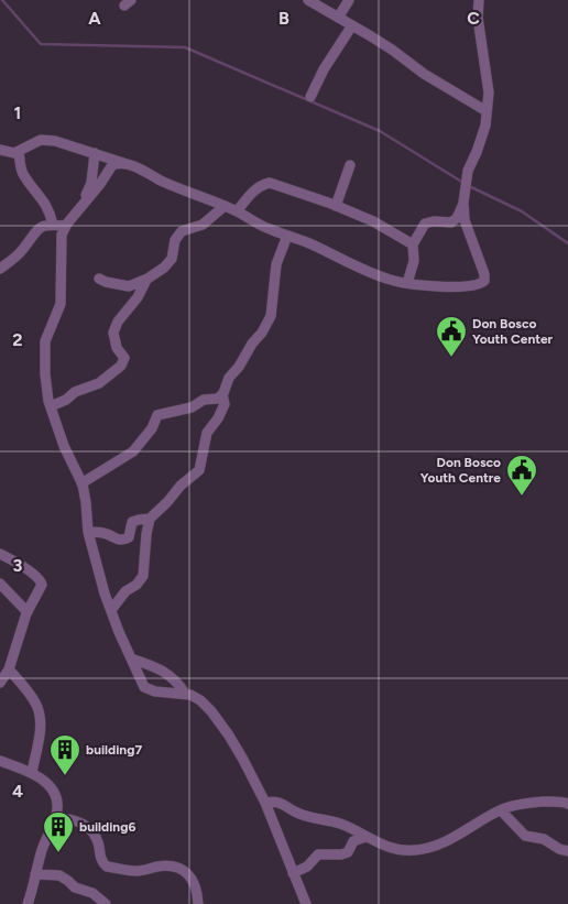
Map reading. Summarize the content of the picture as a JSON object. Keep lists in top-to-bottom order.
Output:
{
  "places": {
    "public building": ["Don Bosco Youth Center", "Don Bosco Youth Centre"],
    "building": ["building7", "building6"]
  },
  "grid": {
    "columns": ["A", "B", "C"],
    "rows": [
      "1",
      "2",
      "3",
      "4"
    ]
  }
}
